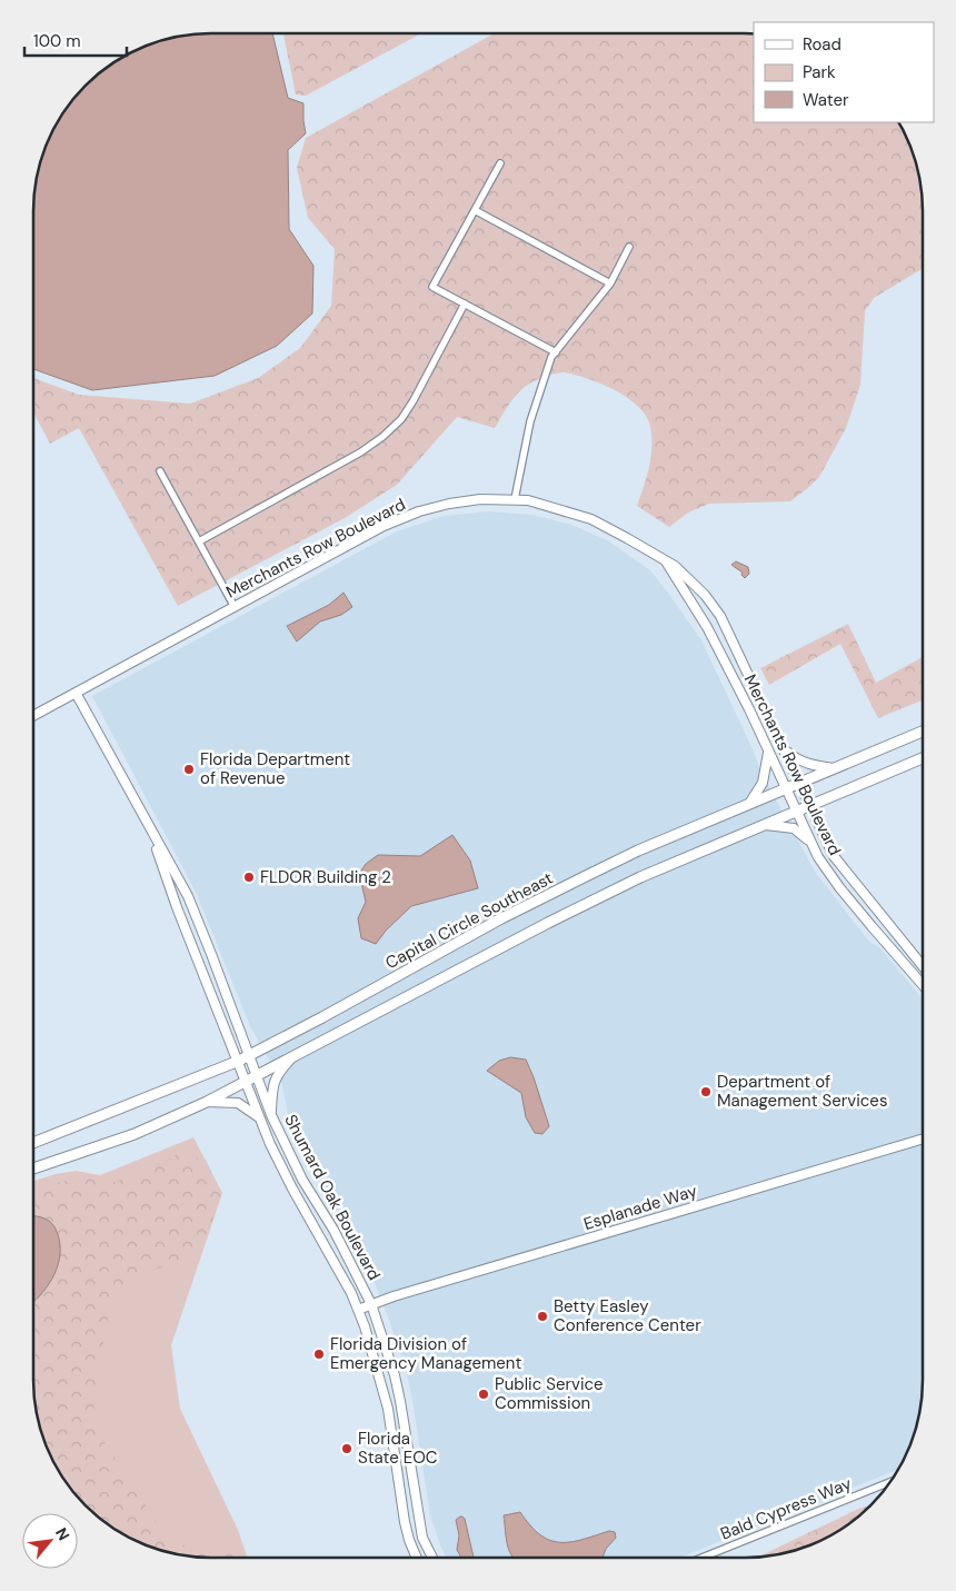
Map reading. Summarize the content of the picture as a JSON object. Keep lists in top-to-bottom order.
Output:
{
  "streets": {
    "main road": ["Capital Circle Southeast"],
    "street": [
      "Merchants Row Boulevard",
      "Shumard Oak Boulevard",
      "Esplanade Way",
      "Bald Cypress Way"
    ]
  },
  "crossings": [
    ["Merchants Row Boulevard", "Capital Circle Southeast"],
    ["Merchants Row Boulevard", "Shumard Oak Boulevard"],
    ["Capital Circle Southeast", "Shumard Oak Boulevard"],
    ["Shumard Oak Boulevard", "Esplanade Way"]
  ],
  "places": [
    "Florida Department of Revenue",
    "FLDOR Building 2",
    "Department of Management Services",
    "Betty Easley Conference Center",
    "Florida Division of Emergency Management",
    "Public Service Commission",
    "Florida State EOC"
  ],
  "legend": ["Road", "Park", "Water"],
  "scale_bar": "100 m",
  "north": "top right"
}
